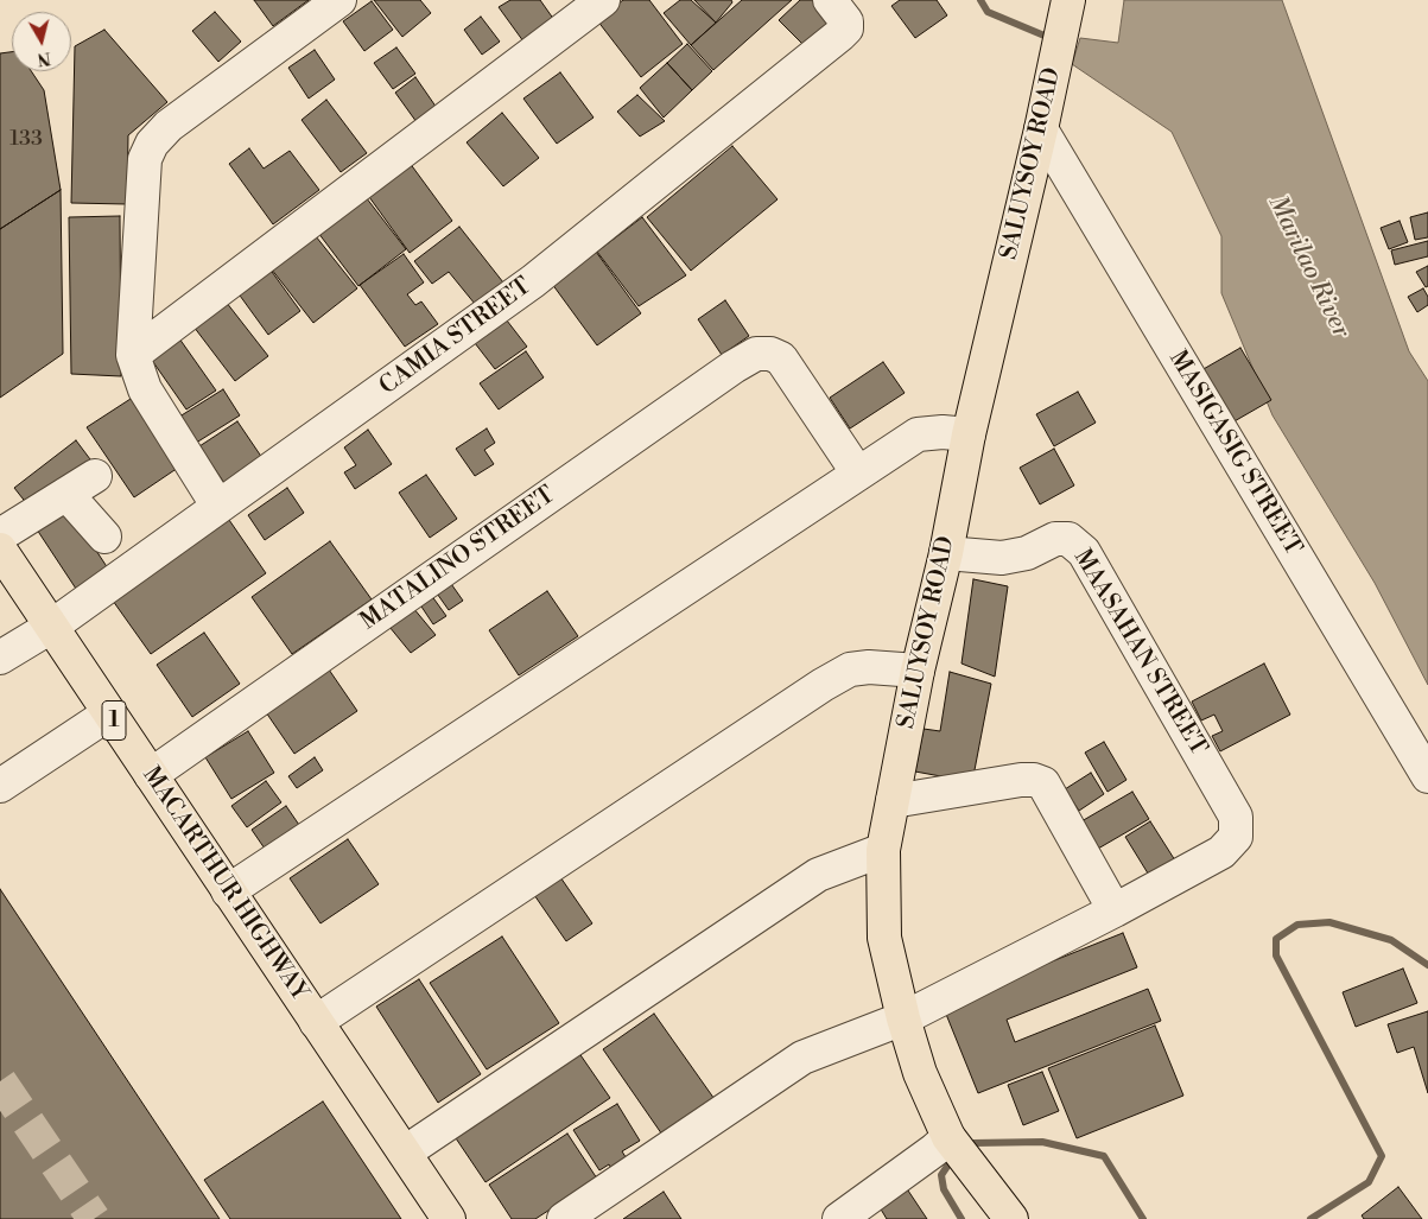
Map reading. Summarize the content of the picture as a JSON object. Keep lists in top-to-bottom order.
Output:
{
  "streets": {
    "main road": ["SALUYSOY ROAD", "1", "MACARTHUR HIGHWAY"],
    "street": [
      "CAMIA STREET",
      "MASIGASIG STREET",
      "MATALINO STREET",
      "MAASAHAN STREET"
    ]
  },
  "crossings": [
    ["SALUYSOY ROAD", "MASIGASIG STREET"],
    ["SALUYSOY ROAD", "MAASAHAN STREET"],
    ["CAMIA STREET", "MACARTHUR HIGHWAY"],
    ["MATALINO STREET", "MACARTHUR HIGHWAY"]
  ],
  "water": ["Marilao River"],
  "house_numbers": ["133"],
  "north": "bottom"
}
